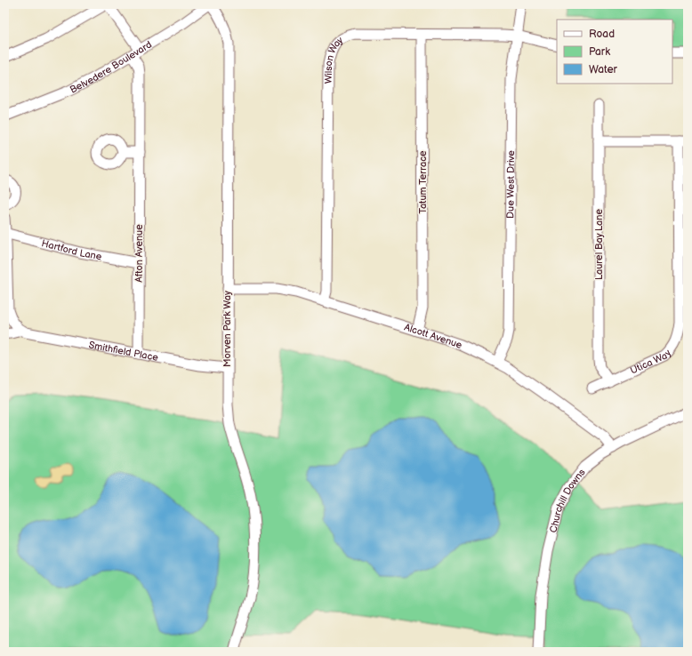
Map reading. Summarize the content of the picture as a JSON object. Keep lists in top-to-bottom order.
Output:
{
  "streets": {
    "street": [
      "Wilson Way",
      "Belvedere Boulevard",
      "Tatum Terrace",
      "Due West Drive",
      "Laurel Bay Lane",
      "Hartford Lane",
      "Afton Avenue",
      "Morven Park Way",
      "Alcott Avenue",
      "Smithfield Place",
      "Utica Way",
      "Churchill Downs"
    ]
  },
  "crossings": [
    ["Wilson Way", "Tatum Terrace"],
    ["Wilson Way", "Due West Drive"],
    ["Wilson Way", "Alcott Avenue"],
    ["Belvedere Boulevard", "Afton Avenue"],
    ["Belvedere Boulevard", "Morven Park Way"],
    ["Tatum Terrace", "Alcott Avenue"],
    ["Due West Drive", "Alcott Avenue"],
    ["Laurel Bay Lane", "Utica Way"],
    ["Hartford Lane", "Afton Avenue"],
    ["Afton Avenue", "Smithfield Place"],
    ["Morven Park Way", "Alcott Avenue"],
    ["Morven Park Way", "Smithfield Place"],
    ["Alcott Avenue", "Churchill Downs"]
  ],
  "legend": ["Road", "Park", "Water"]
}
